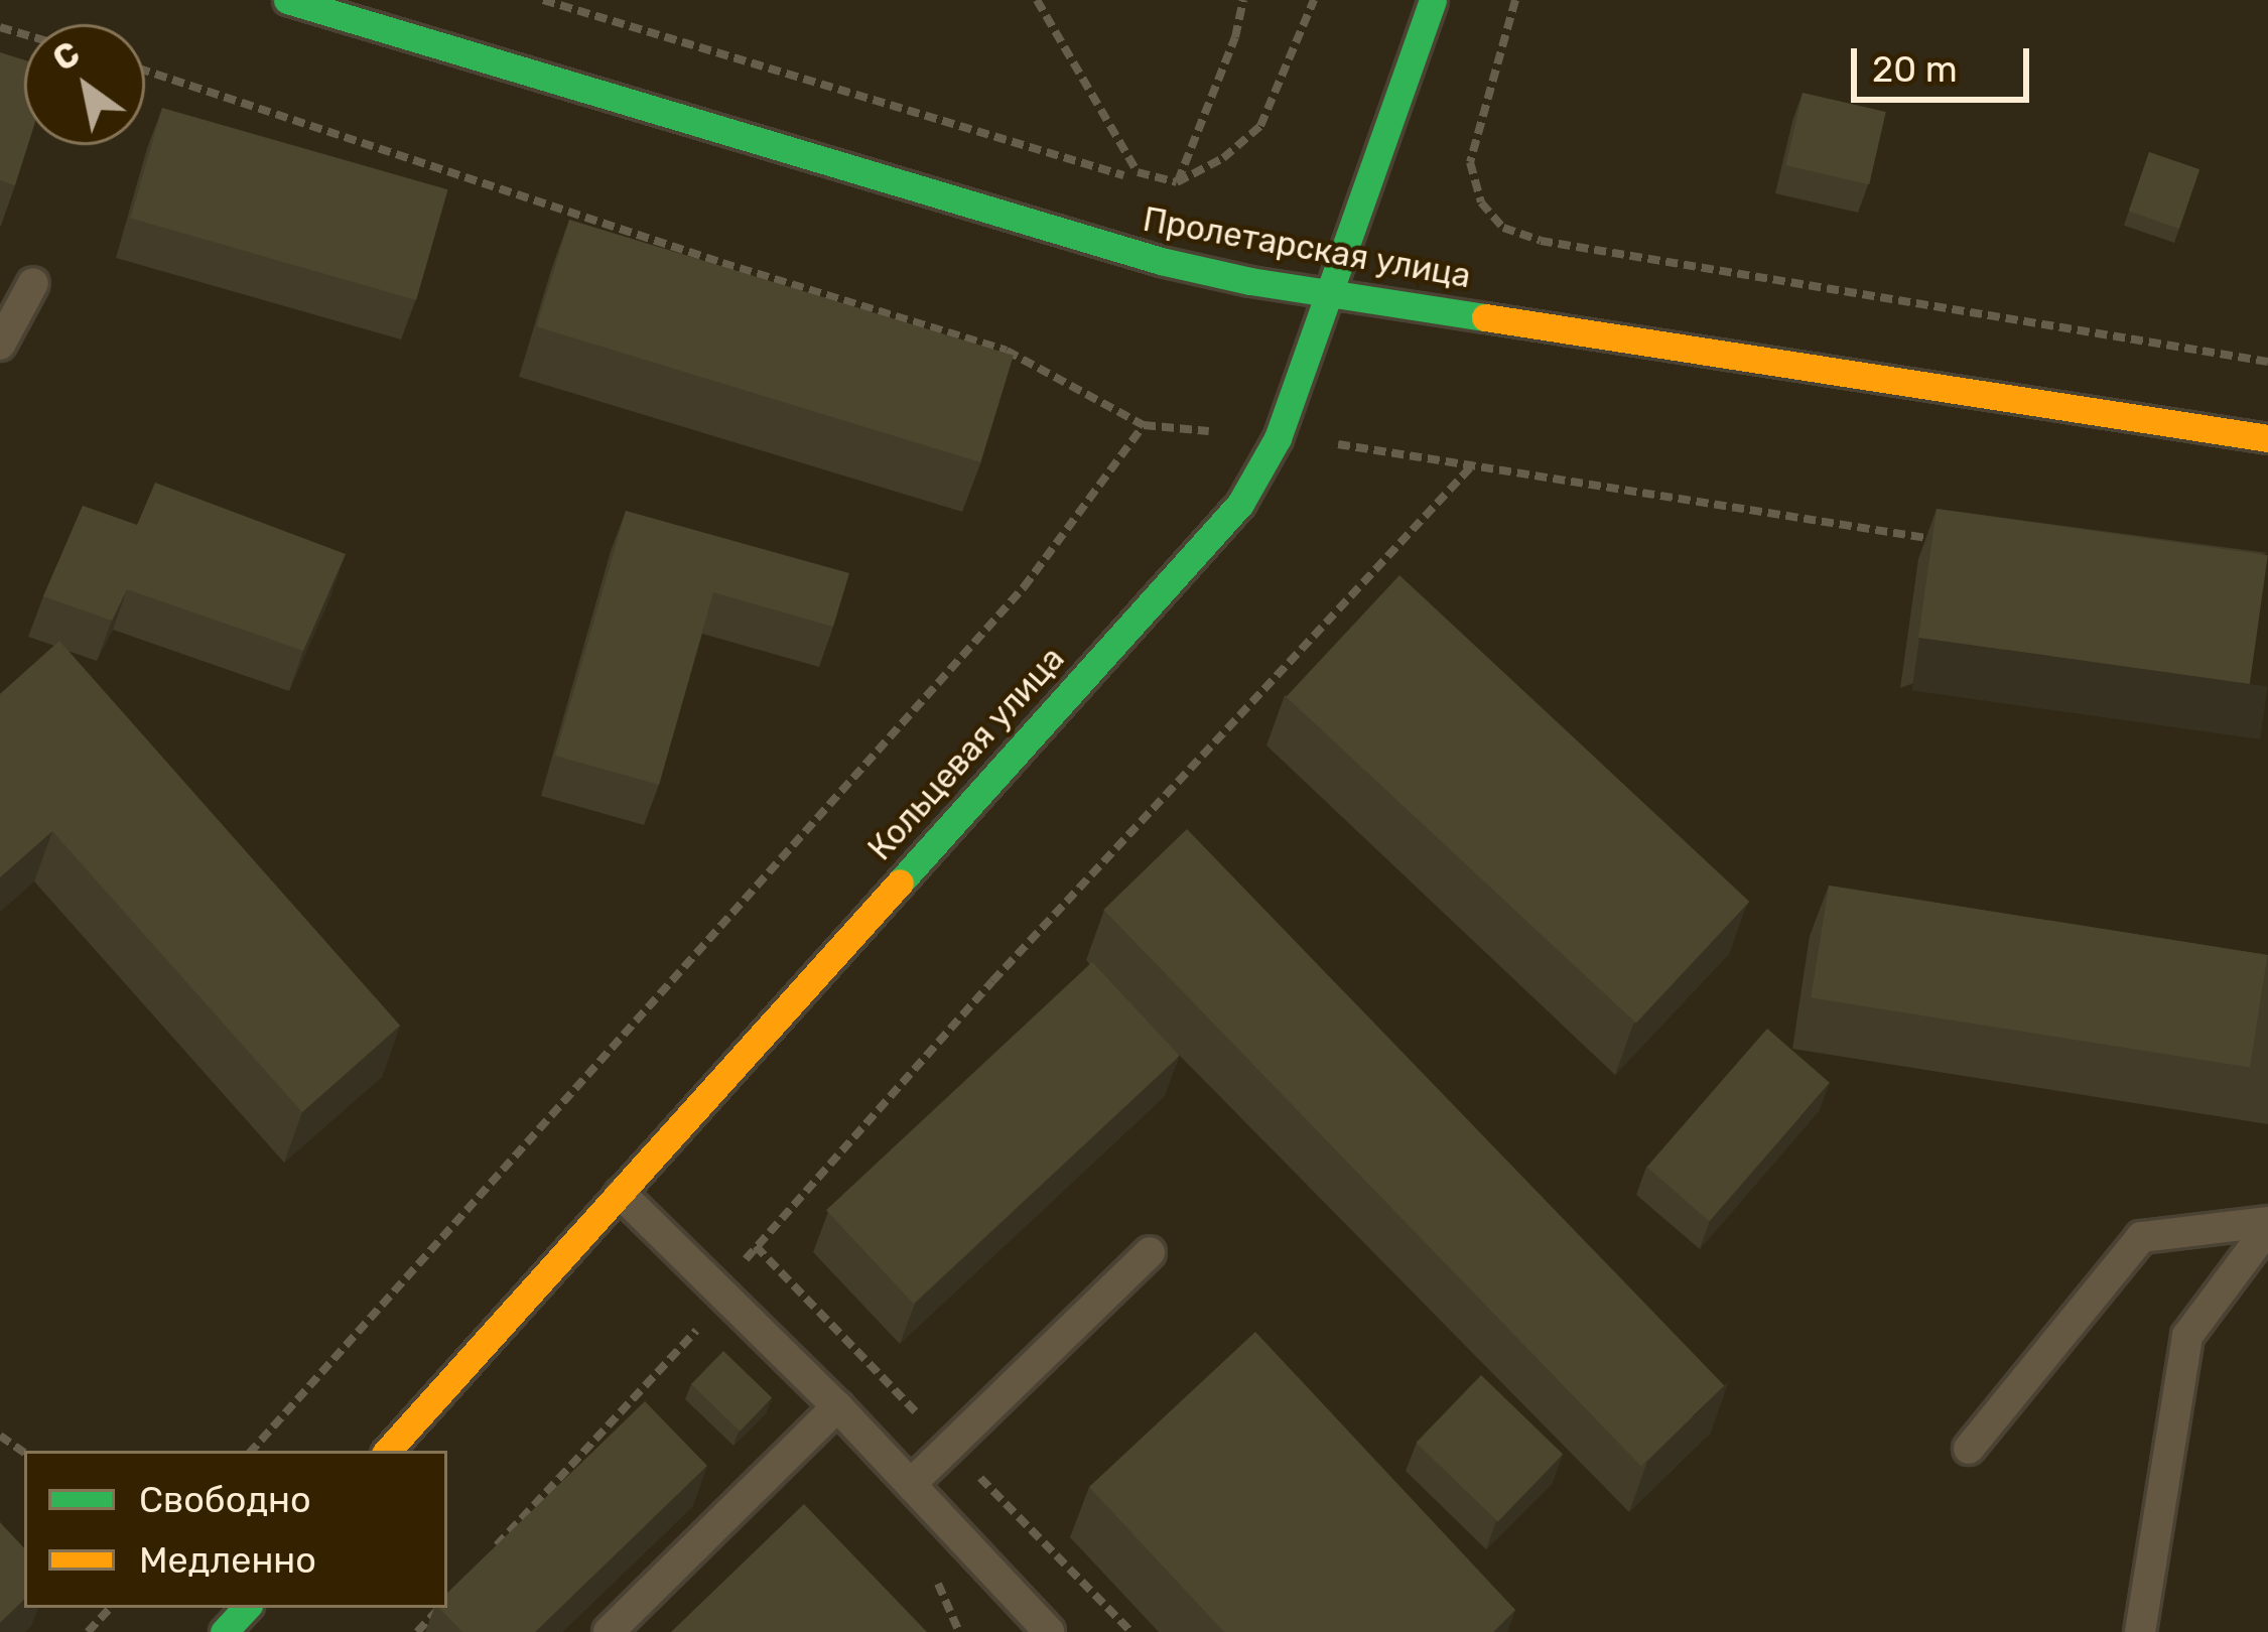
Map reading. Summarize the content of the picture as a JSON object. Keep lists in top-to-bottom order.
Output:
{
  "streets": {
    "main road": ["Пролетарская улица", "Кольцевая улица"]
  },
  "crossings": [
    ["Пролетарская улица", "Кольцевая улица"]
  ],
  "legend": ["Свободно", "Медленно"],
  "scale_bar": "20 m",
  "north": "top left"
}
